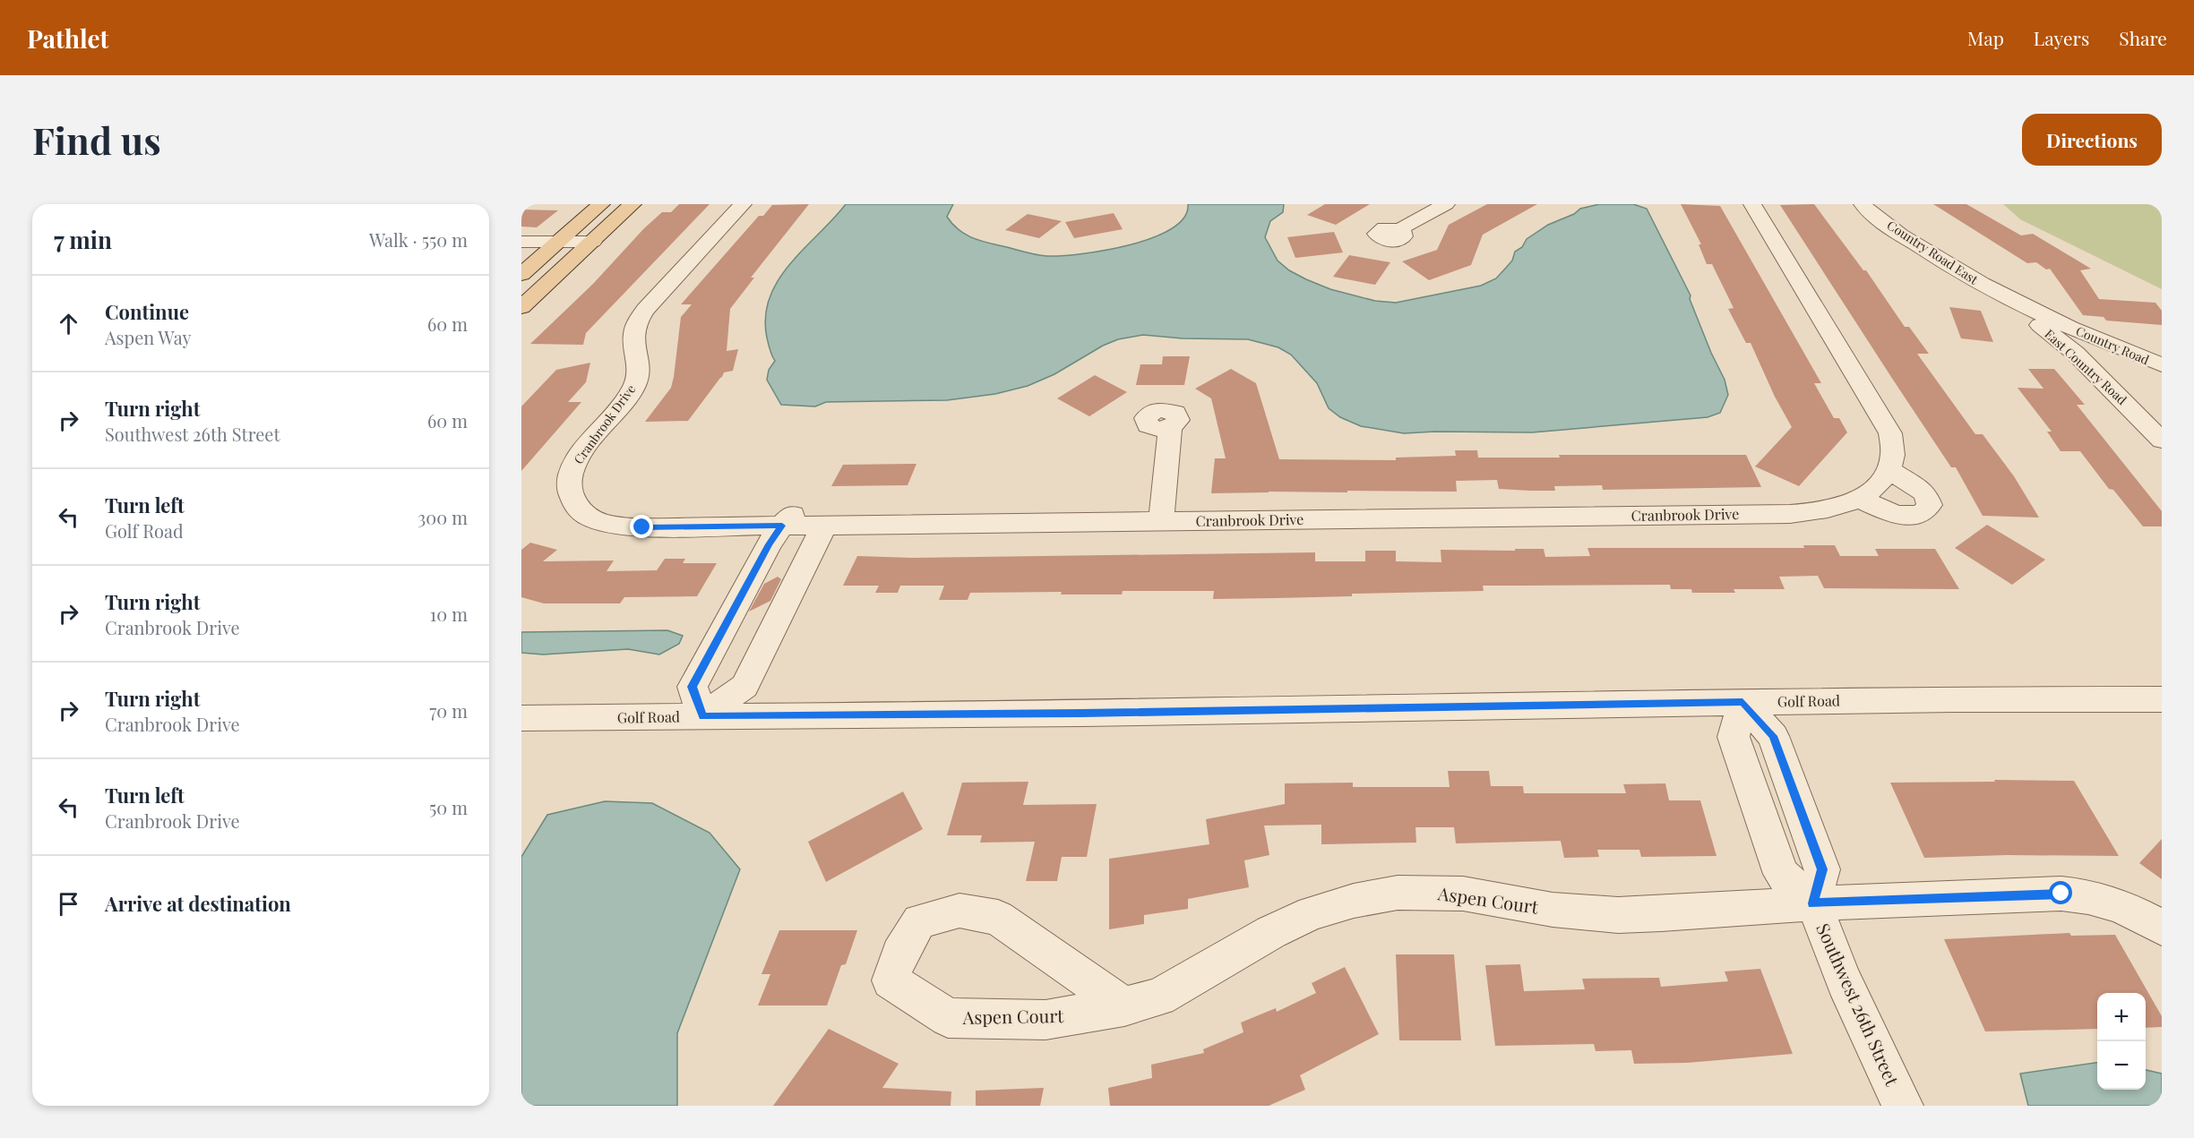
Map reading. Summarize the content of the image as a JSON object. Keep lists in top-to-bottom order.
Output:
{
  "streets": {
    "street": [
      "Country Road East",
      "Country Road",
      "East Country Road",
      "Cranbrook Drive",
      "Golf Road",
      "Aspen Court",
      "Southwest 26th Street"
    ]
  },
  "crossings": [
    ["Country Road East", "Country Road"],
    ["Country Road East", "East Country Road"],
    ["Country Road", "East Country Road"],
    ["Golf Road", "Southwest 26th Street"],
    ["Aspen Court", "Southwest 26th Street"]
  ],
  "page": {
    "header": "Pathlet",
    "nav": ["Map", "Layers", "Share"],
    "buttons": "Directions",
    "title": "Find us",
    "heading": ["7 min", "Walk · 550 m"],
    "list": [
      ["Continue", "Aspen Way", "60 m"],
      ["Turn right", "Southwest 26th Street", "60 m"],
      ["Turn left", "Golf Road", "300 m"],
      ["Turn right", "Cranbrook Drive", "10 m"],
      ["Turn right", "Cranbrook Drive", "70 m"],
      ["Turn left", "Cranbrook Drive", "50 m"],
      "Arrive at destination"
    ],
    "map_buttons": ["+", "−"]
  }
}
